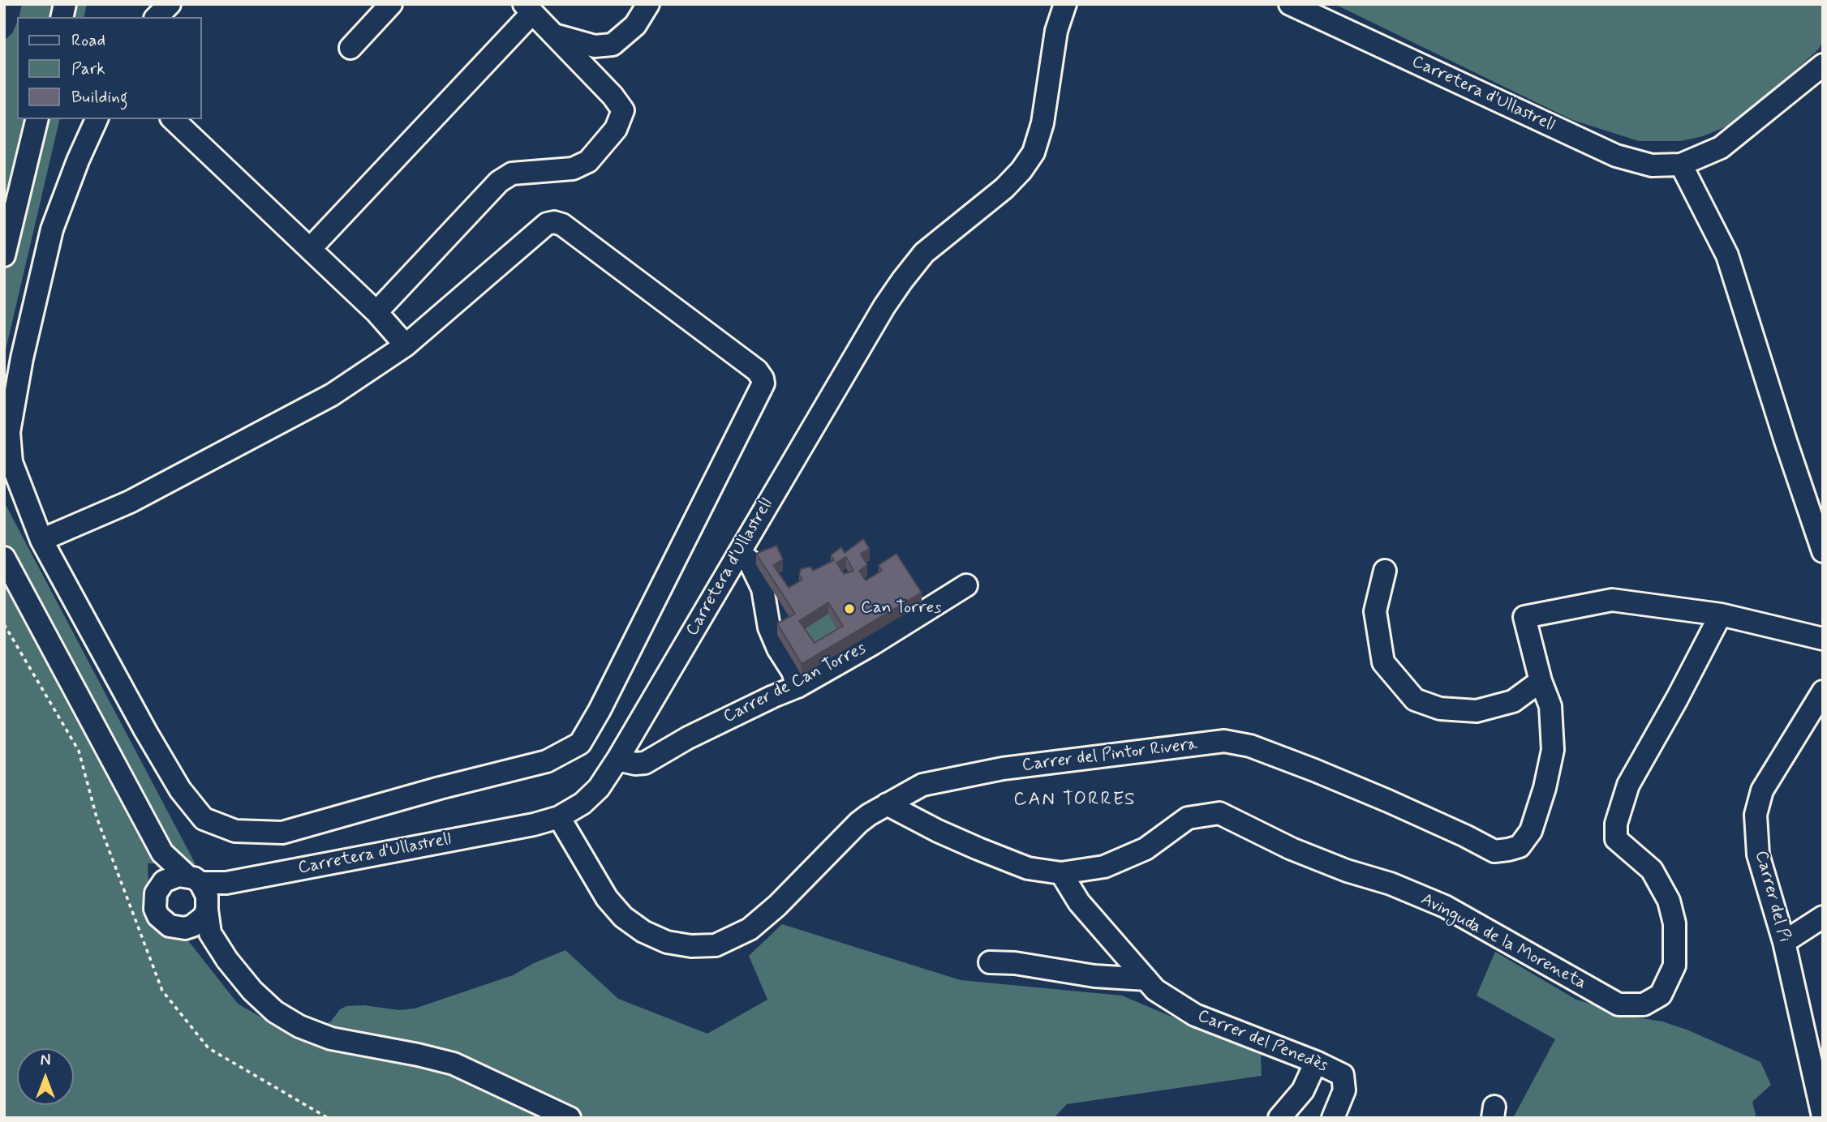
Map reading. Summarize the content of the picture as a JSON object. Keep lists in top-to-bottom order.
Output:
{
  "streets": {
    "street": [
      "Carretera d'Ullastrell",
      "Carrer de Can Torres",
      "Carrer del Pintor Rivera",
      "Carrer del Pi",
      "Avinguda de la Moreneta",
      "Carrer del Penedès"
    ]
  },
  "crossings": [
    ["Carretera d'Ullastrell", "Carrer de Can Torres"],
    ["Carretera d'Ullastrell", "Carrer del Pintor Rivera"],
    ["Carrer del Pintor Rivera", "Avinguda de la Moreneta"],
    ["Avinguda de la Moreneta", "Carrer del Penedès"]
  ],
  "districts": ["CAN TORRES"],
  "places": ["Can Torres"],
  "legend": ["Road", "Park", "Building"],
  "north": "top"
}
